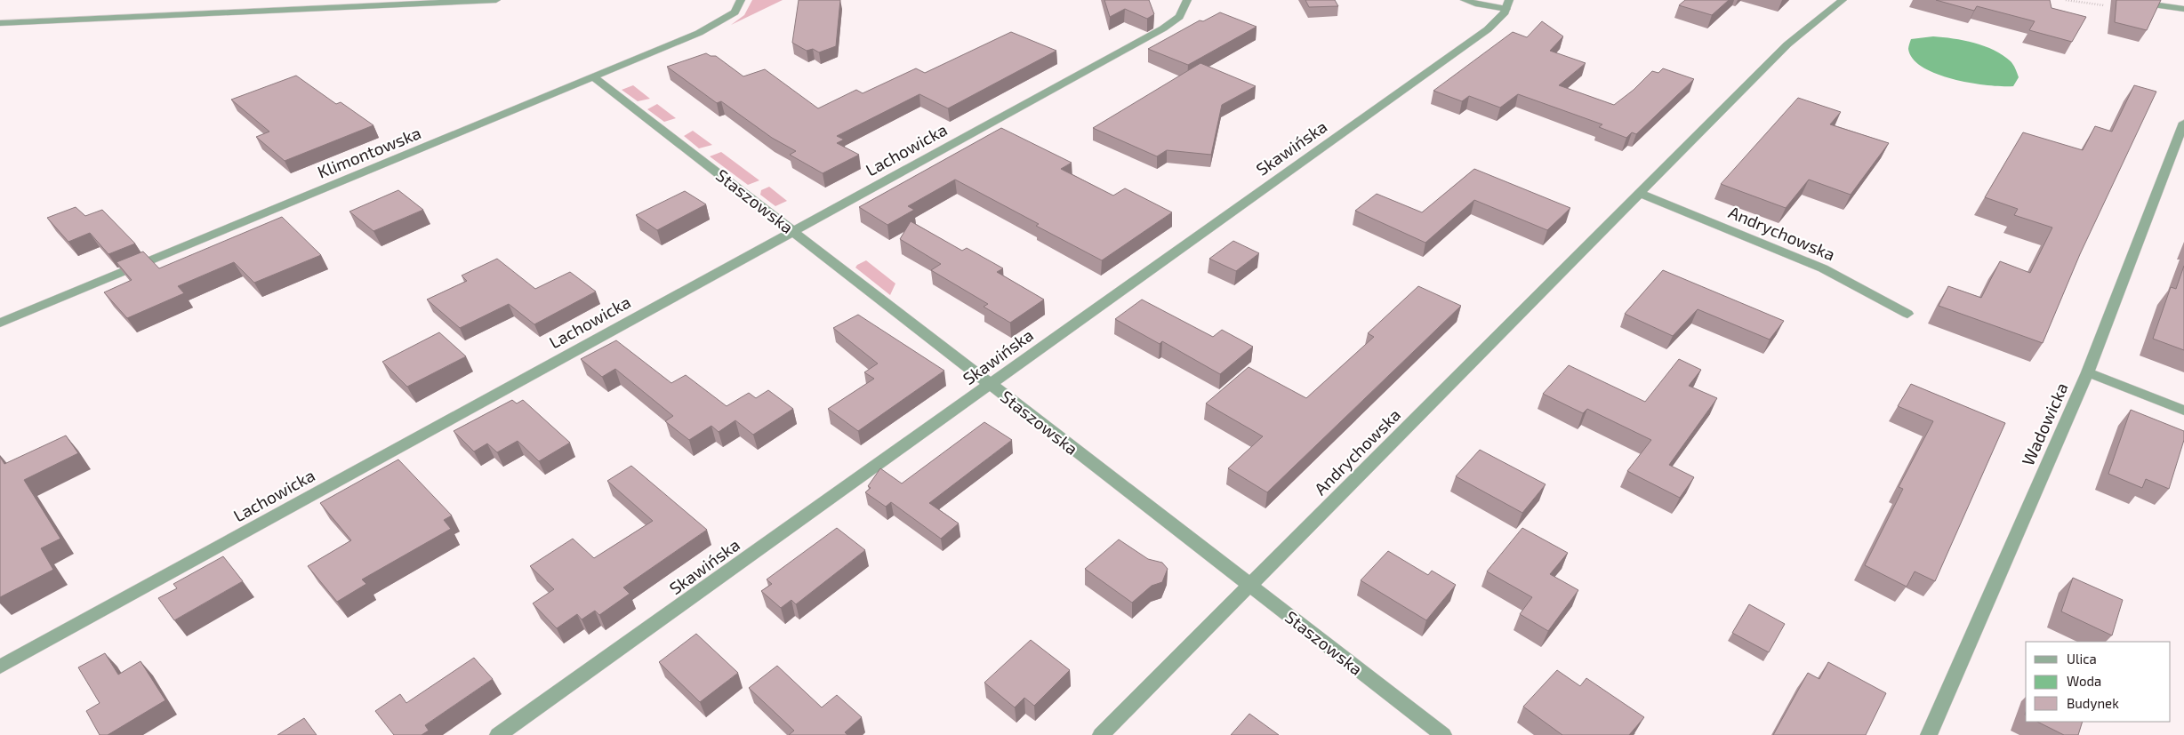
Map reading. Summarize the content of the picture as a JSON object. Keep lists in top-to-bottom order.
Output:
{
  "streets": {
    "street": [
      "Skawińska",
      "Lachowicka",
      "Klimontowska",
      "Staszowska",
      "Andrychowska",
      "Wadowicka"
    ]
  },
  "crossings": [
    ["Skawińska", "Staszowska"],
    ["Lachowicka", "Staszowska"],
    ["Klimontowska", "Staszowska"],
    ["Staszowska", "Andrychowska"]
  ],
  "legend": ["Ulica", "Woda", "Budynek"]
}
